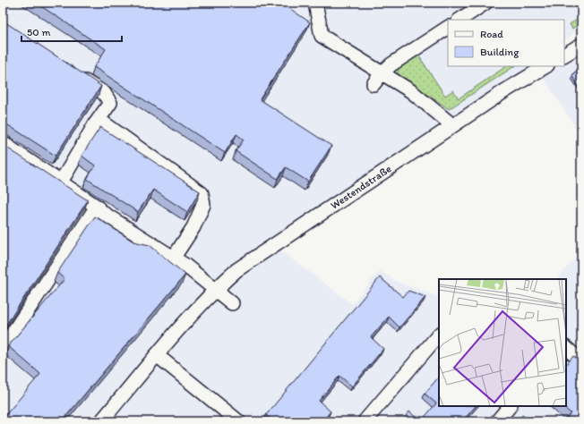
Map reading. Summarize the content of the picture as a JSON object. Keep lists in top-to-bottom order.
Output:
{
  "streets": {
    "street": ["Westendstraße"]
  },
  "legend": ["Road", "Building"],
  "scale_bar": "50 m"
}
